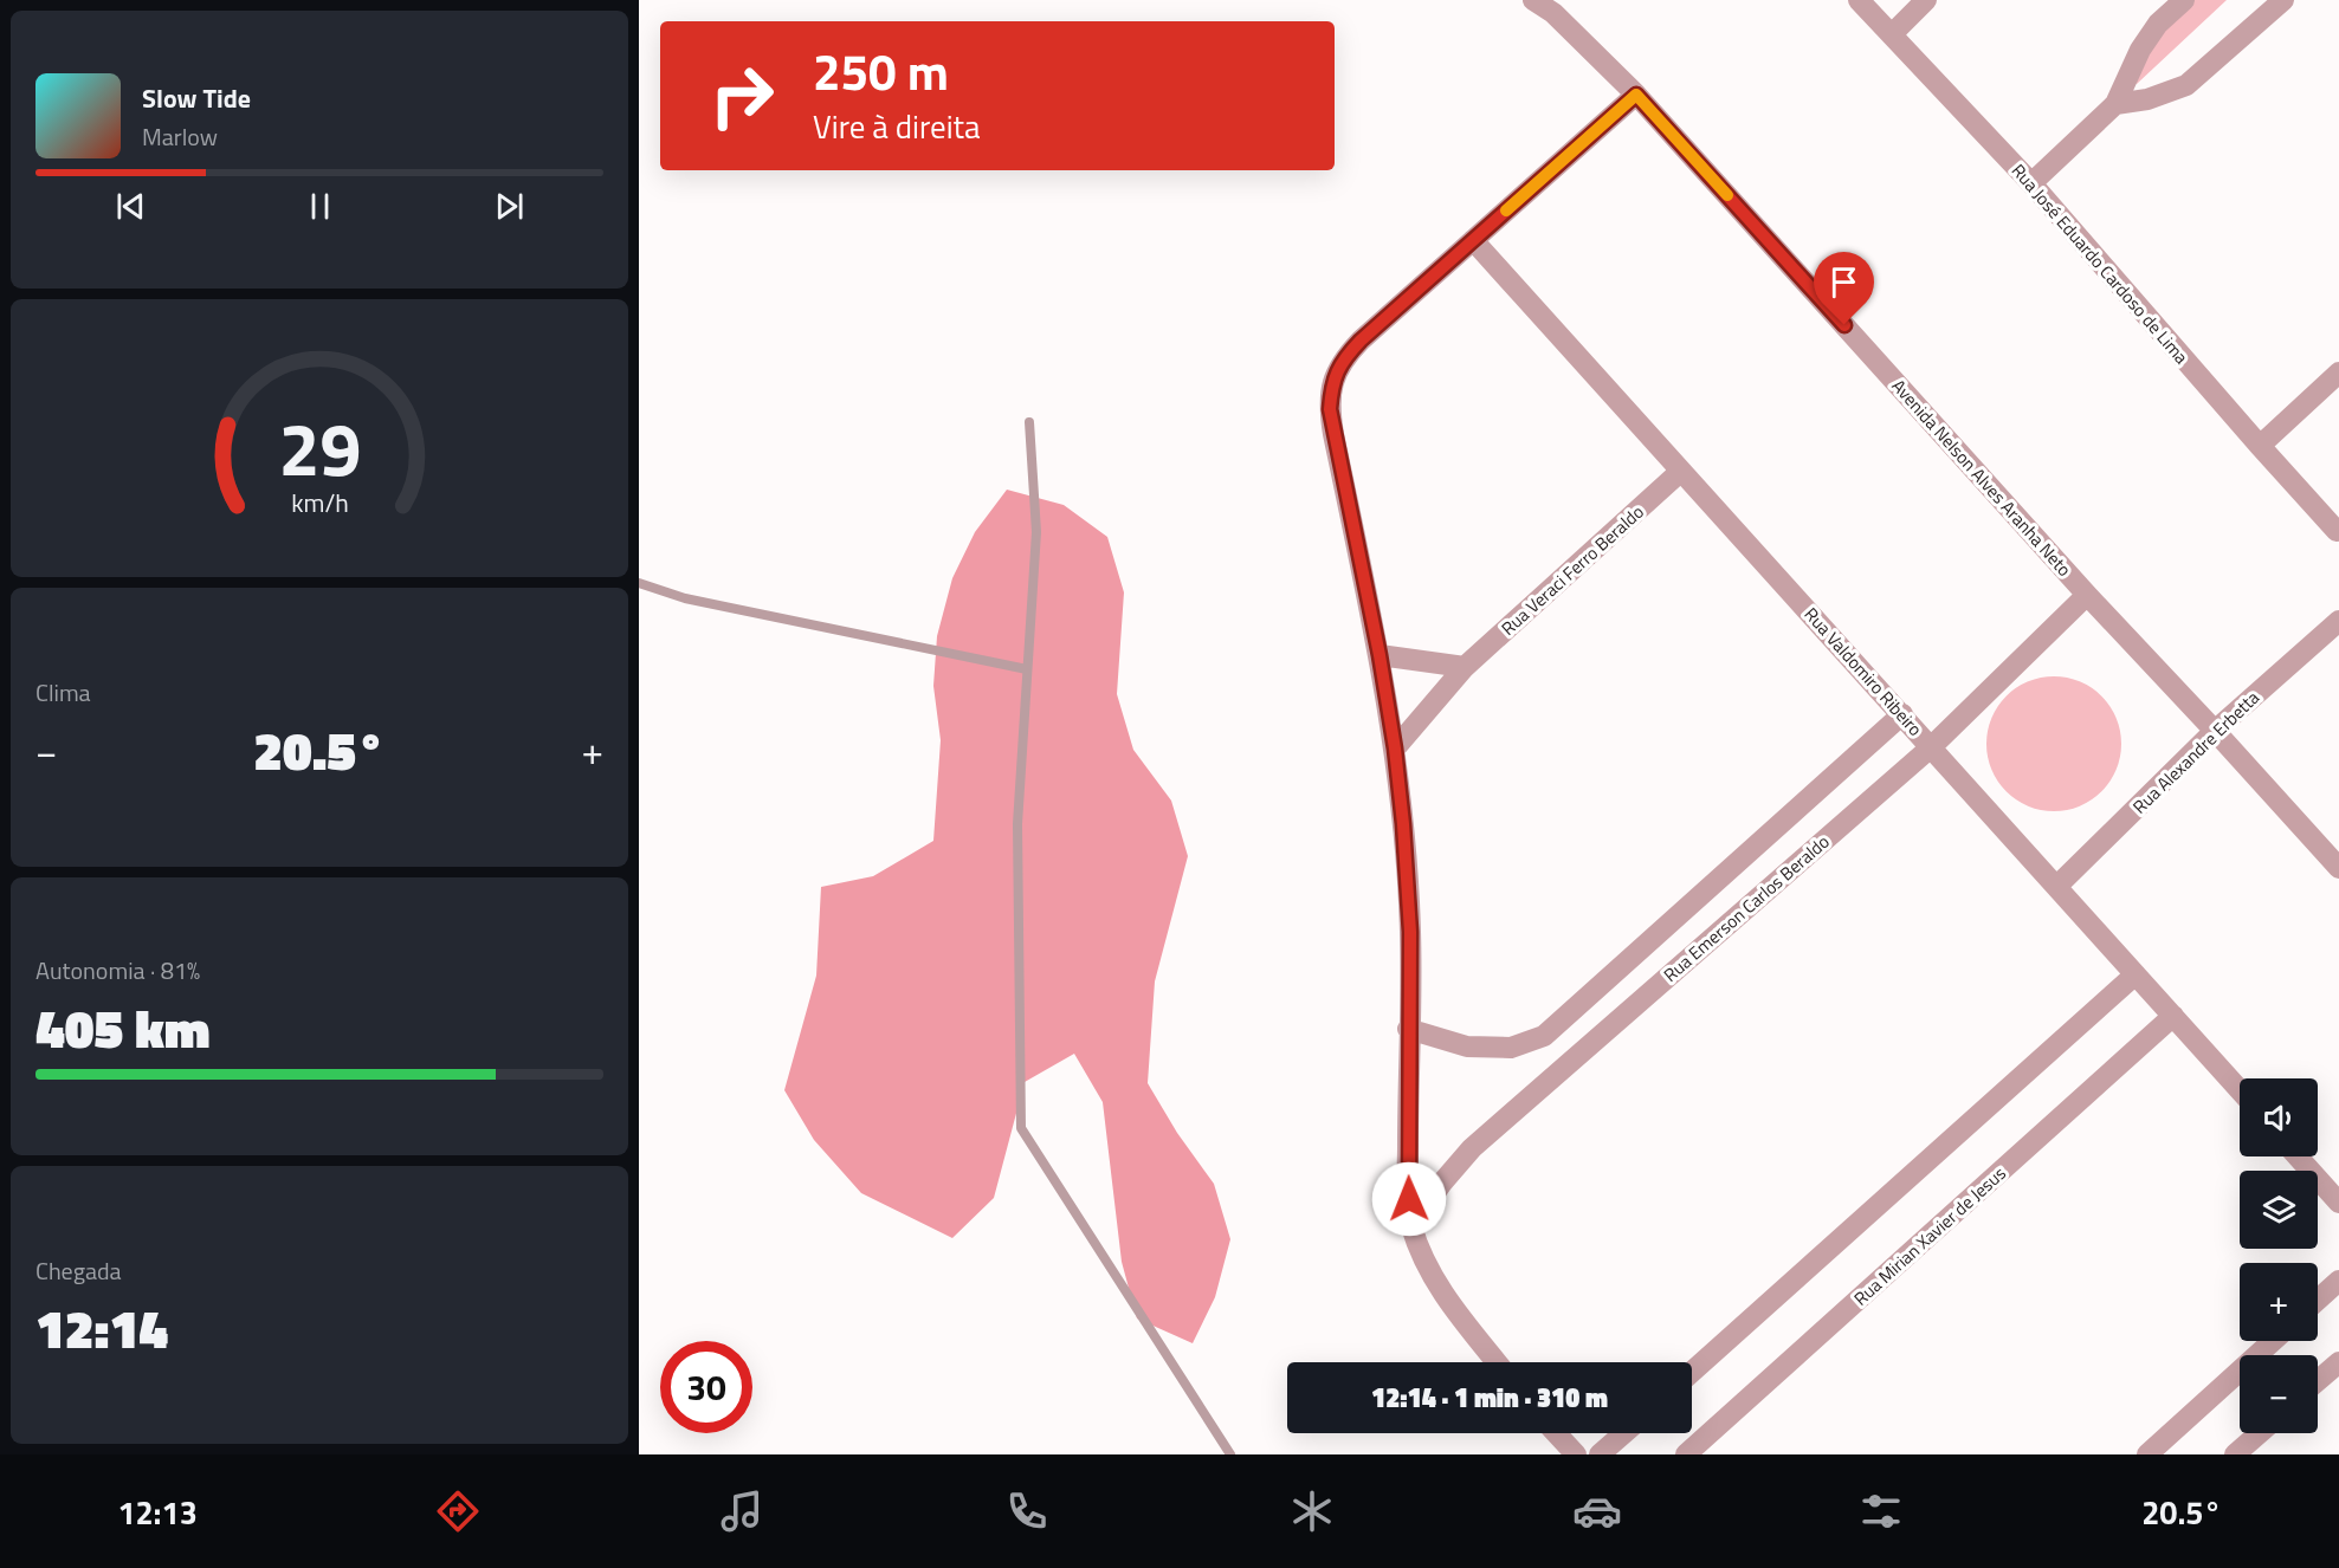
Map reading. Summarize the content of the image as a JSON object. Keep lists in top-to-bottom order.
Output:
{
  "streets": {
    "street": [
      "Rua José Eduardo Cardoso de Lima",
      "Avenida Nelson Alves Aranha Neto",
      "Rua Veraci Ferro Beraldo",
      "Rua Valdomiro Ribeiro",
      "Rua Alexandre Erbetta",
      "Rua Emerson Carlos Beraldo",
      "Rua Mirian Xavier de Jesus"
    ]
  },
  "crossings": [
    ["Avenida Nelson Alves Aranha Neto", "Rua Alexandre Erbetta"],
    ["Avenida Nelson Alves Aranha Neto", "Rua Emerson Carlos Beraldo"],
    ["Rua Veraci Ferro Beraldo", "Rua Valdomiro Ribeiro"],
    ["Rua Valdomiro Ribeiro", "Rua Alexandre Erbetta"],
    ["Rua Valdomiro Ribeiro", "Rua Emerson Carlos Beraldo"],
    ["Rua Valdomiro Ribeiro", "Rua Mirian Xavier de Jesus"]
  ],
  "page": {
    "turn": ["250 m", "Vire à direita"],
    "song": ["Slow Tide", "Marlow"],
    "tile": [
      "Clima",
      ["Autonomia · 81%", "405 km"],
      ["Chegada", "12:14"]
    ],
    "heat": ["−", "20.5°", "+"],
    "map_buttons": ["+", "−"],
    "limit": "30",
    "trip": "12:14 · 1 min · 310 m",
    "tabs": ["12:13", "20.5°"],
    "gauge": ["29", "km/h"]
  }
}
